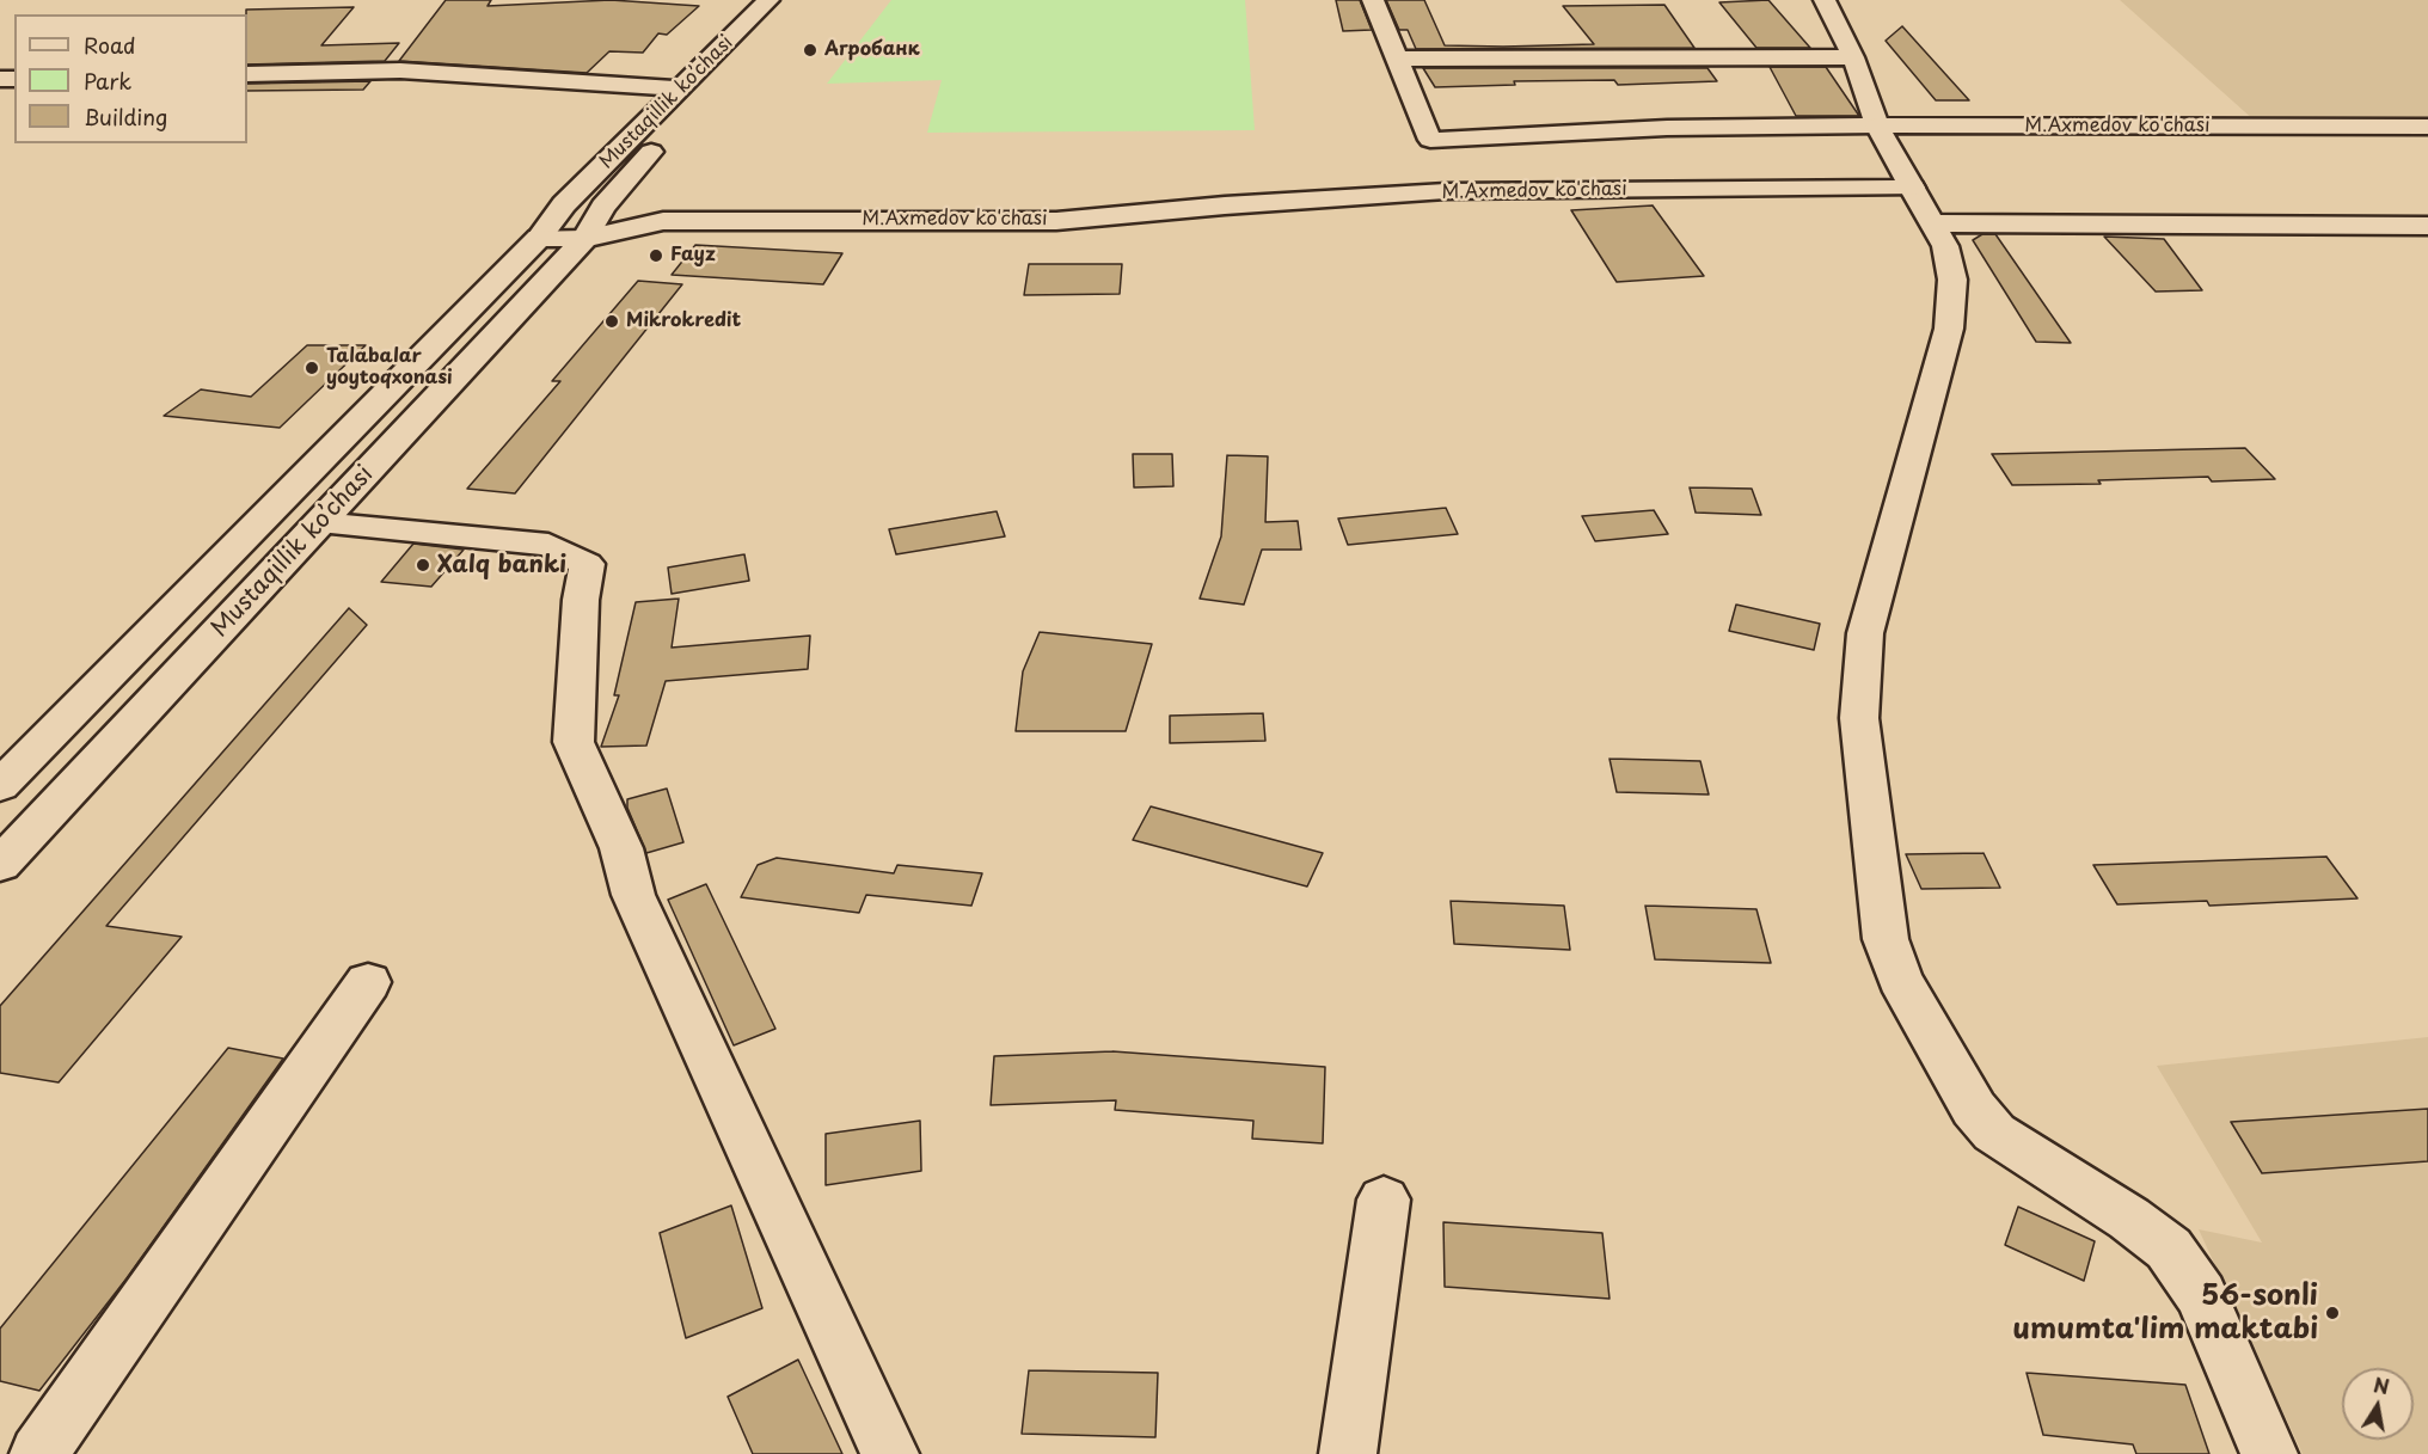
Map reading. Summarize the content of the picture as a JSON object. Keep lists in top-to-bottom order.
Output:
{
  "streets": {
    "street": ["Mustaqillik ko’chasi", "M.Axmedov ko'chasi"]
  },
  "crossings": [
    ["Mustaqillik ko’chasi", "M.Axmedov ko'chasi"]
  ],
  "places": [
    "Агробанк",
    "Fayz",
    "Mikrokredit",
    "Talabalar yoytoqxonasi",
    "Xalq banki",
    "56-sonli umumta'lim maktabi"
  ],
  "legend": ["Road", "Park", "Building"],
  "north": "top"
}
